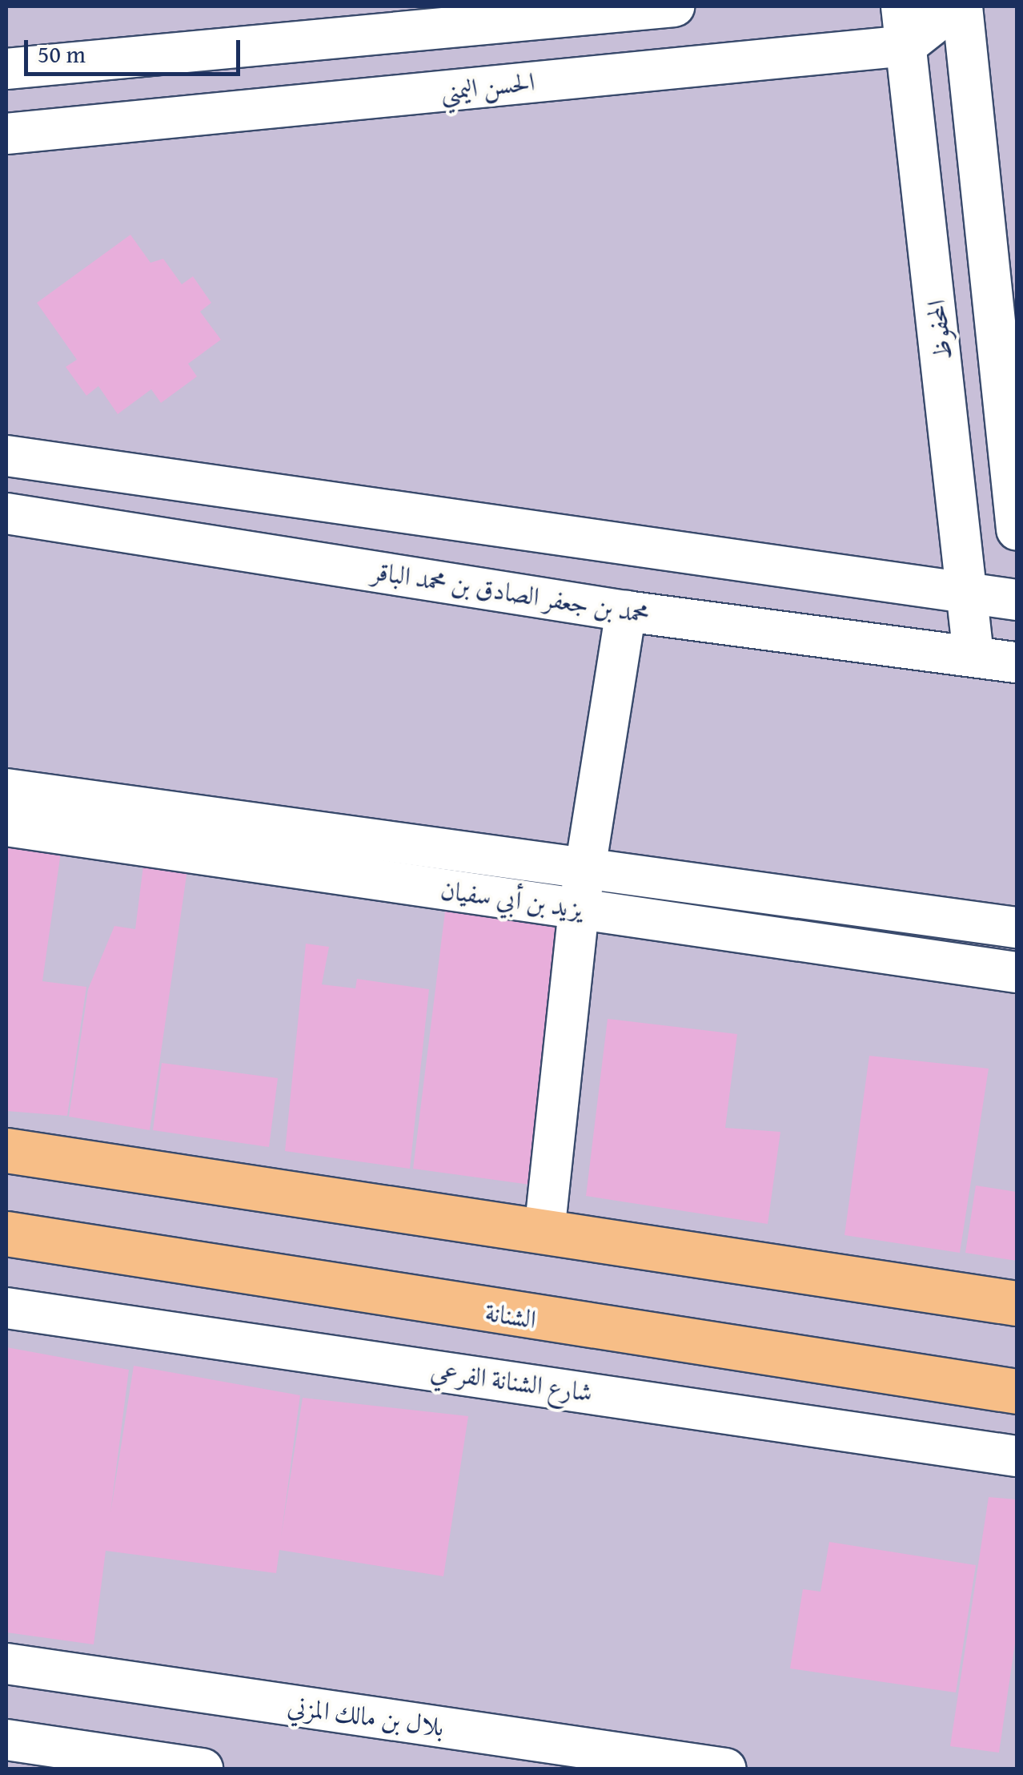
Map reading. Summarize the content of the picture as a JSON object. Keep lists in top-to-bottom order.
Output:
{
  "streets": {
    "main road": ["الشنانة"],
    "street": [
      "الحسن اليمني",
      "المحفوظ",
      "محمد بن جعفر الصادق بن محمد الباقر",
      "يزيد بن أبي سفيان",
      "شارع الشنانة الفرعي",
      "بلال بن مالك المزني"
    ]
  },
  "crossings": [
    ["الحسن اليمني", "المحفوظ"],
    ["المحفوظ", "محمد بن جعفر الصادق بن محمد الباقر"]
  ],
  "scale_bar": "50 m"
}
